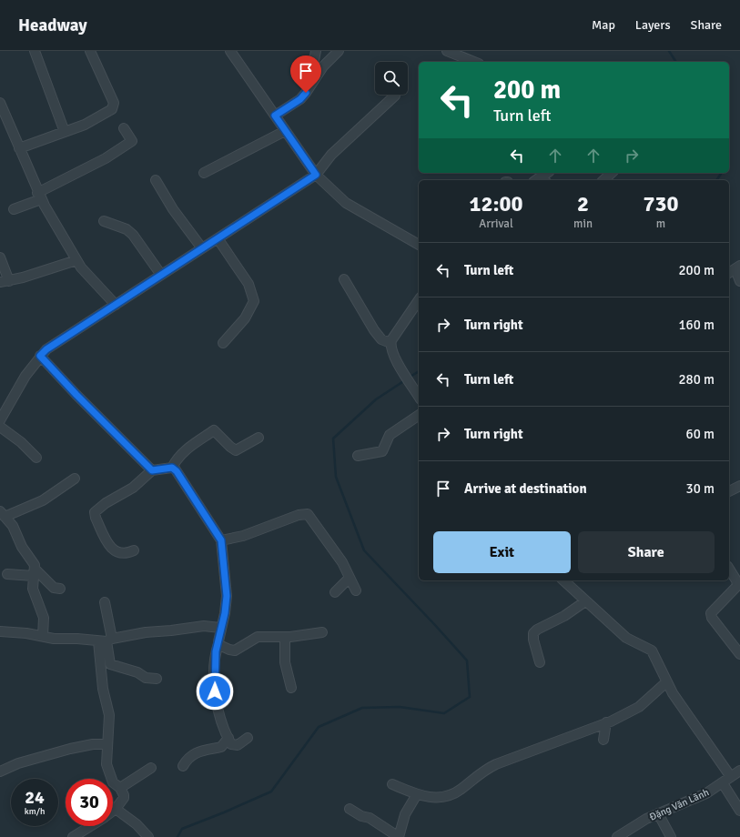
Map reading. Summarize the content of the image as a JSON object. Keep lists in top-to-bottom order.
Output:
{
  "streets": {
    "street": ["Đặng Văn Lãnh"]
  },
  "page": {
    "header": "Headway",
    "nav": ["Map", "Layers", "Share"],
    "turn": ["200 m", "Turn left"],
    "eta": [
      "12:00",
      "Arrival",
      "2",
      "min",
      "730",
      "m"
    ],
    "list": [
      {
        "name": "Turn left",
        "value": "200 m"
      },
      {
        "name": "Turn right",
        "value": "160 m"
      },
      {
        "name": "Turn left",
        "value": "280 m"
      },
      {
        "name": "Turn right",
        "value": "60 m"
      },
      {
        "name": "Arrive at destination",
        "value": "30 m"
      }
    ],
    "buttons": ["Exit", "Share"],
    "speed": "24 km/h",
    "limit": "30"
  }
}
